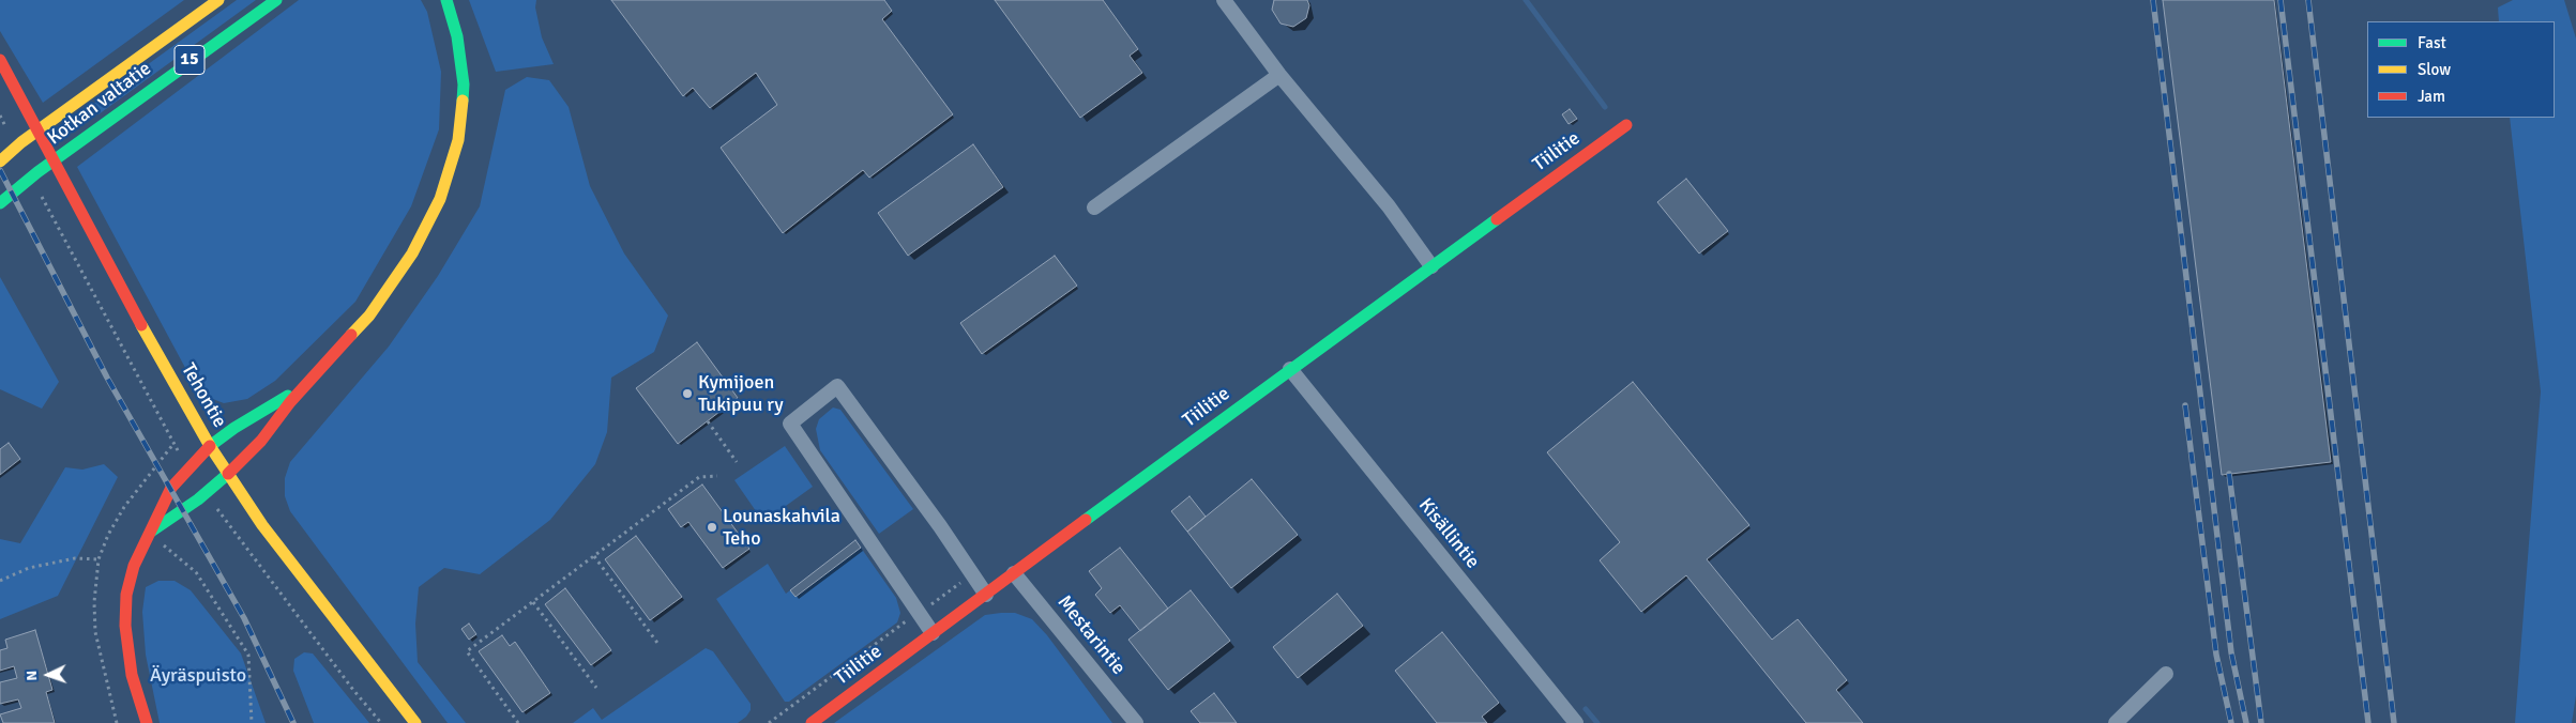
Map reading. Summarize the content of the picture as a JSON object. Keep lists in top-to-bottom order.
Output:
{
  "streets": {
    "main road": [
      "15",
      "Kotkan valtatie",
      "Tiilitie",
      "Tehontie"
    ],
    "street": ["Kisällintie", "Mestarintie"]
  },
  "crossings": [
    ["Tiilitie", "Kisällintie"],
    ["Tiilitie", "Mestarintie"]
  ],
  "parks": ["Äyräspuisto"],
  "places": ["Kymijoen Tukipuu ry", "Lounaskahvila Teho"],
  "legend": ["Fast", "Slow", "Jam"],
  "north": "left"
}
